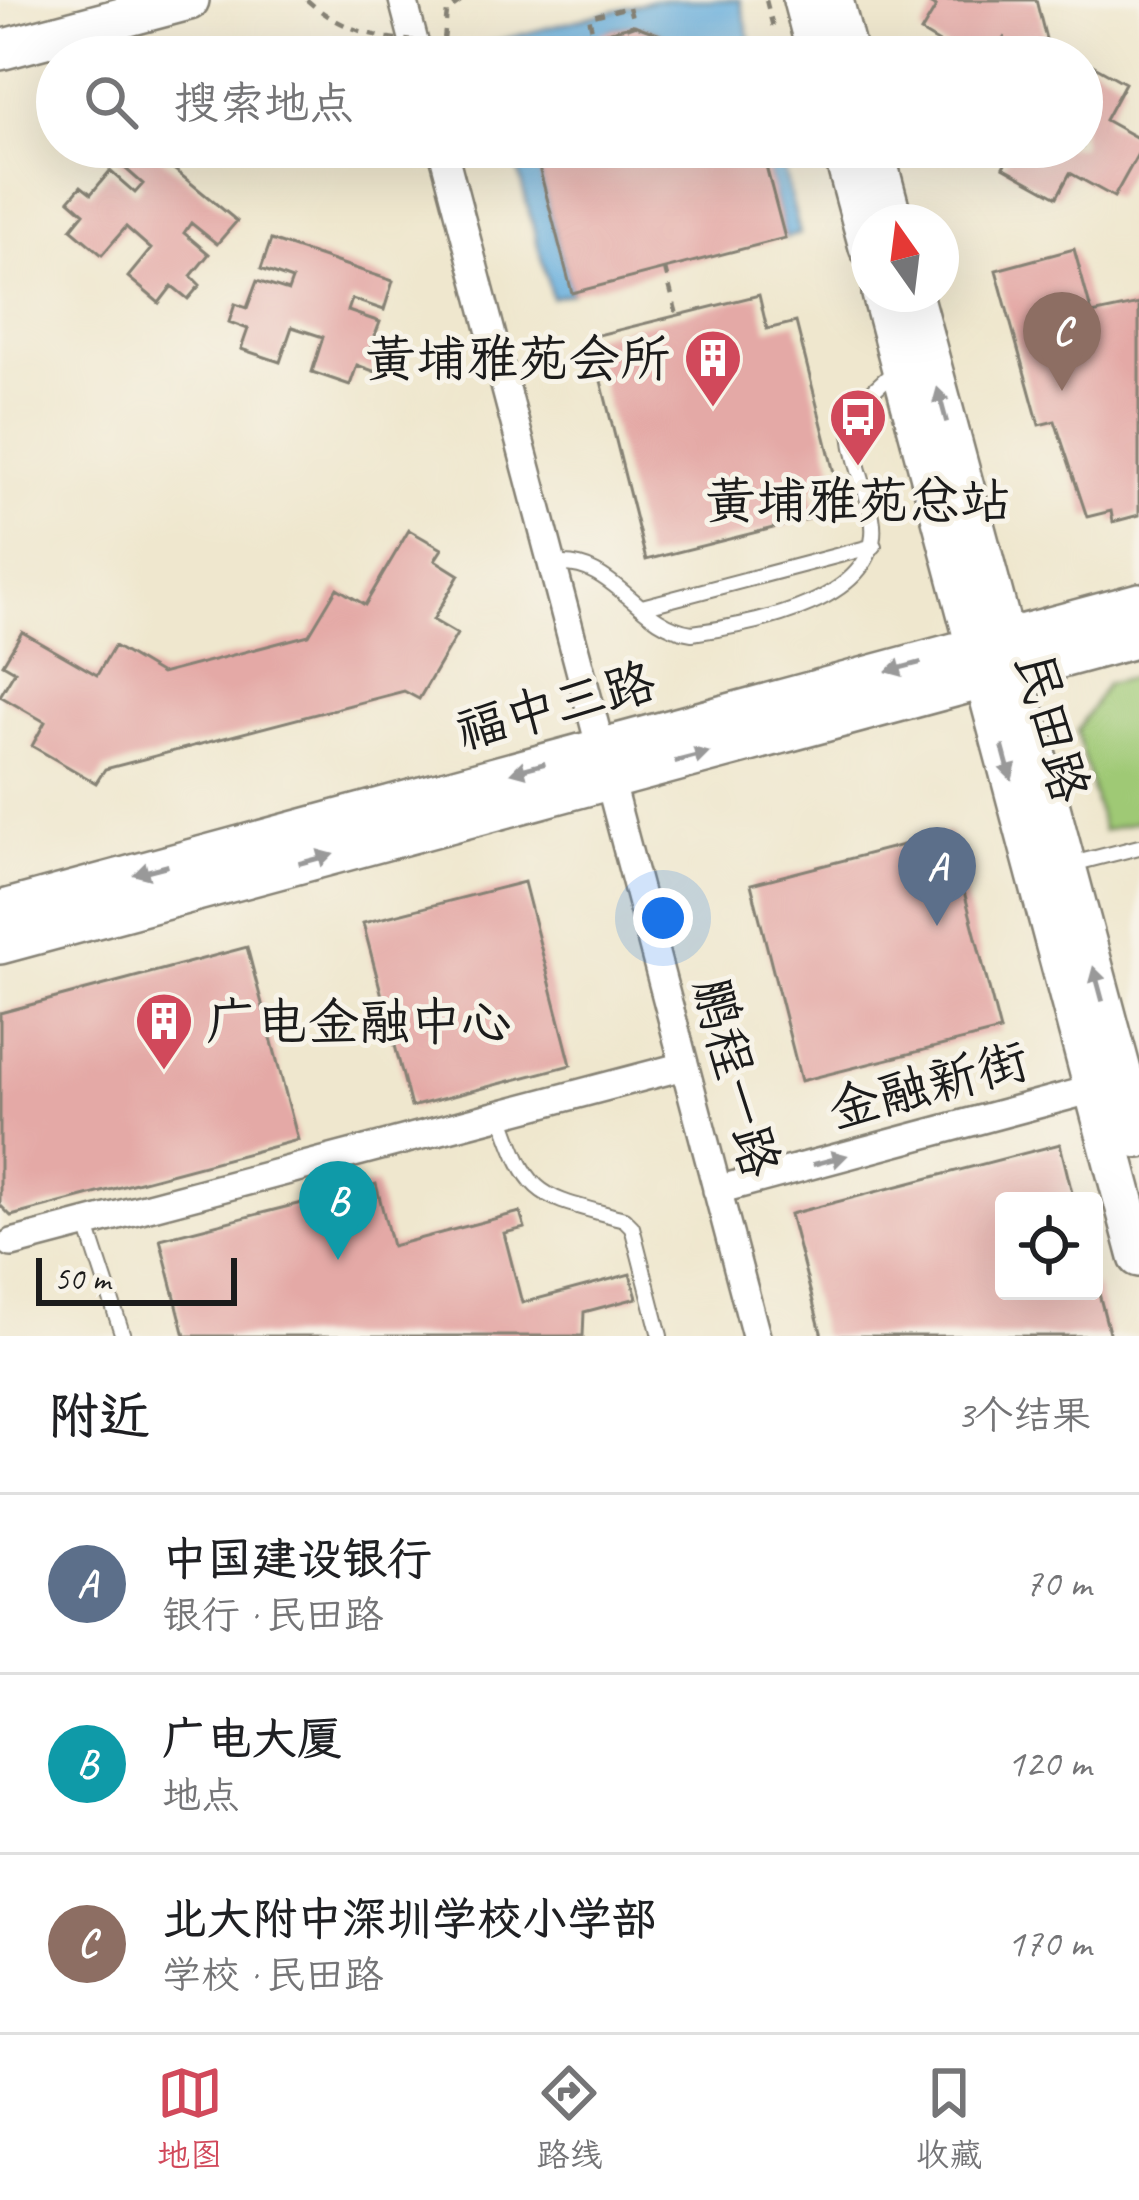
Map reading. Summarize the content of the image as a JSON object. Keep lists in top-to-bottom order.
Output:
{
  "streets": {
    "street": [
      "福中三路",
      "民田路",
      "鹏程一路",
      "金融新街"
    ]
  },
  "crossings": [
    ["福中三路", "民田路"],
    ["福中三路", "鹏程一路"],
    ["民田路", "金融新街"],
    ["鹏程一路", "金融新街"]
  ],
  "one_way": ["金融新街"],
  "places": {
    "building": ["黄埔雅苑会所", "广电金融中心"],
    "bus stop": ["黄埔雅苑总站"]
  },
  "scale_bar": "50 m",
  "north": "top",
  "page": {
    "search": "搜索地点",
    "pins": ["C", "A", "B"],
    "scale": "50 m",
    "heading": ["附近", "3个结果"],
    "list": [
      {
        "mark": "A",
        "name": "中国建设银行",
        "note": "银行 · 民田路",
        "value": "70 m"
      },
      {
        "mark": "B",
        "name": "广电大厦",
        "note": "地点",
        "value": "120 m"
      },
      {
        "mark": "C",
        "name": "北大附中深圳学校小学部",
        "note": "学校 · 民田路",
        "value": "170 m"
      }
    ],
    "nav": ["地图", "路线", "收藏"]
  }
}
